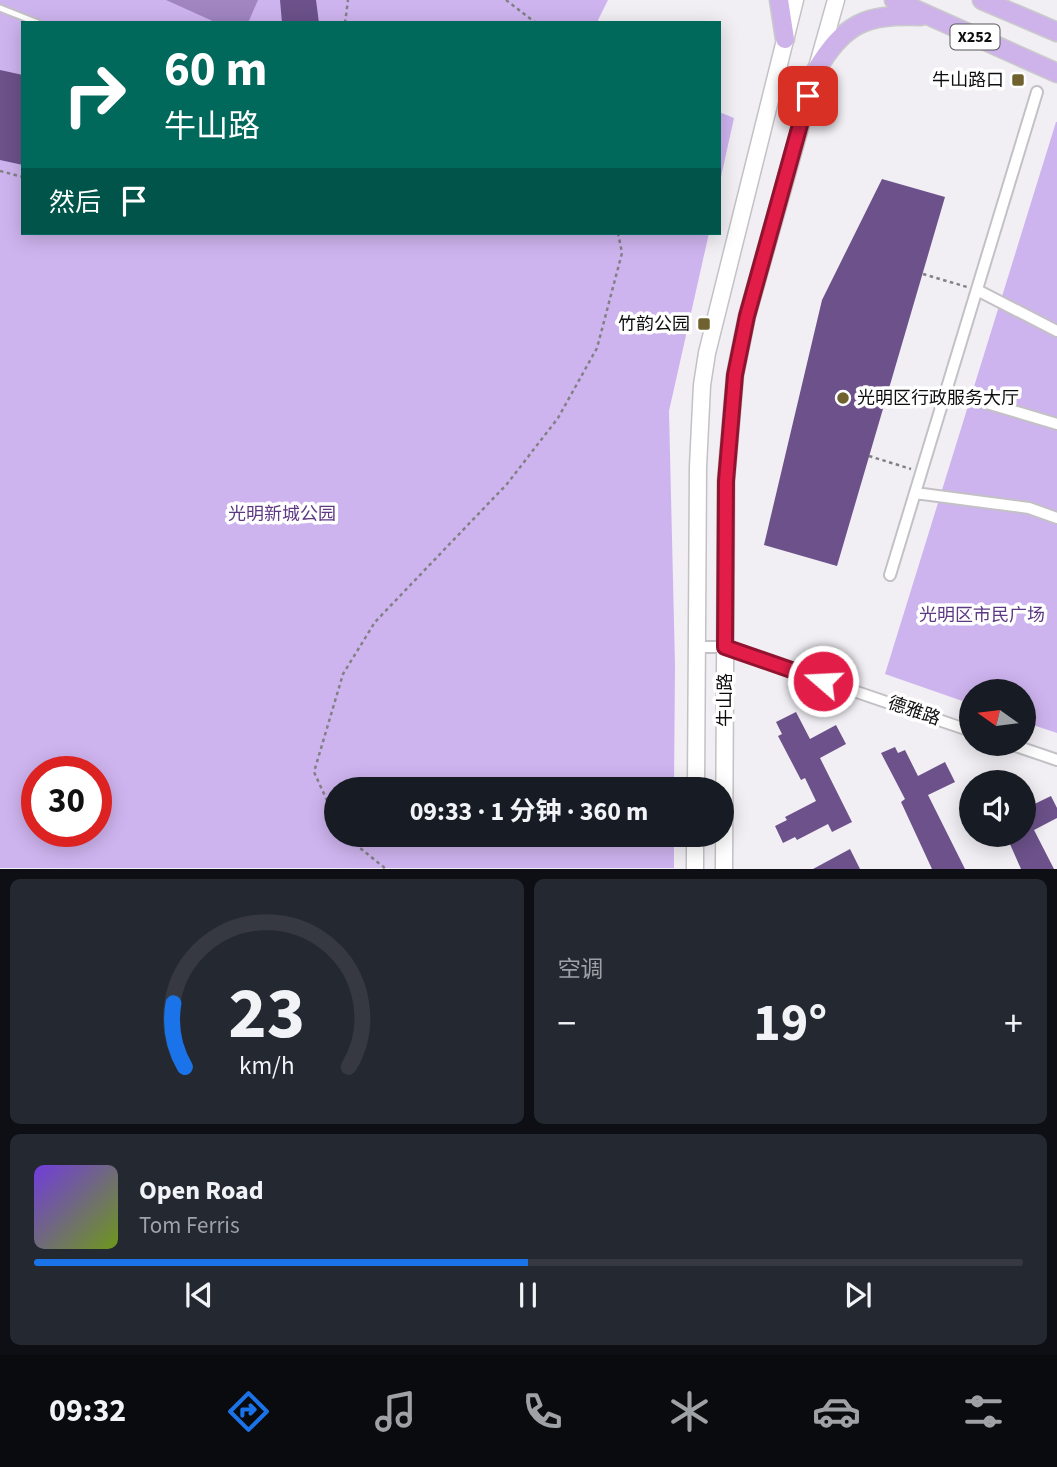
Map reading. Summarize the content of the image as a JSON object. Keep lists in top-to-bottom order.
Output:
{
  "streets": {
    "main road": ["X252"],
    "street": ["牛山路", "德雅路"]
  },
  "crossings": [
    ["牛山路", "德雅路"]
  ],
  "parks": ["光明新城公园", "光明区市民广场"],
  "places": {
    "transit": ["牛山路口", "竹韵公园"],
    "other": ["光明区行政服务大厅"]
  },
  "north": "left",
  "page": {
    "turn": ["60 m", "牛山路"],
    "then": "然后",
    "limit": "30",
    "trip": "09:33 · 1 分钟 · 360 m",
    "tile": "空调",
    "heat": ["−", "19°", "+"],
    "song": ["Open Road", "Tom Ferris"],
    "tabs": "09:32",
    "gauge": ["23", "km/h"]
  }
}
